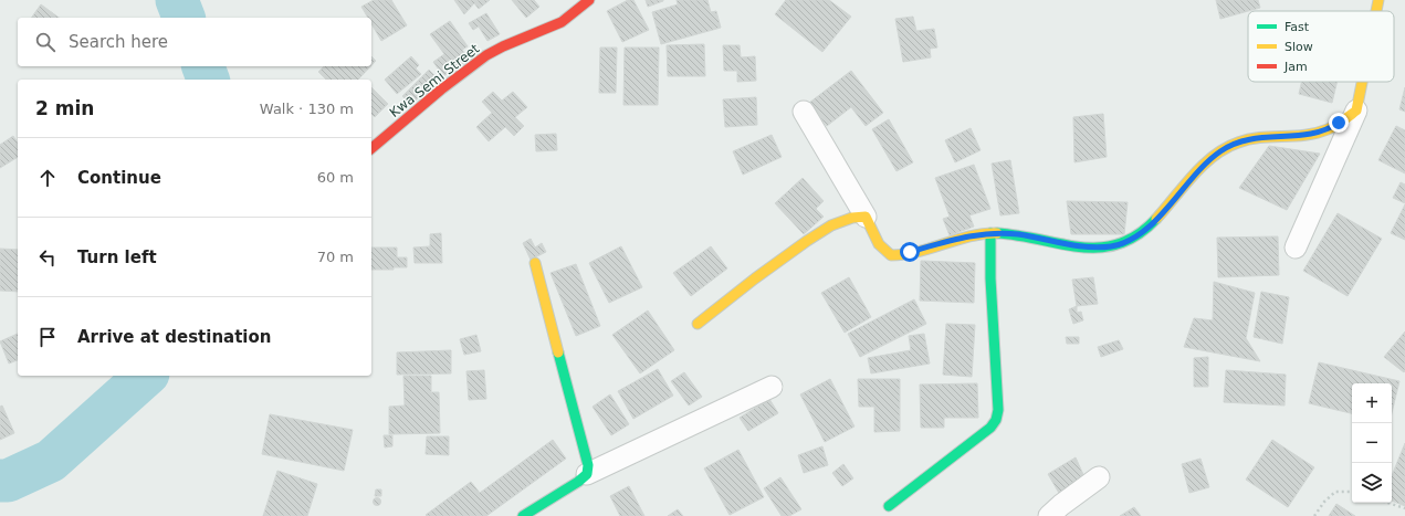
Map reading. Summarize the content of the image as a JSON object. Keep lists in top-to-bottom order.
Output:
{
  "streets": {
    "street": ["Kwa Semi Street"]
  },
  "legend": ["Fast", "Slow", "Jam"],
  "page": {
    "search": "Search here",
    "heading": ["2 min", "Walk · 130 m"],
    "list": [
      ["Continue", "60 m"],
      ["Turn left", "70 m"],
      "Arrive at destination"
    ],
    "map_buttons": ["+", "−"]
  }
}
